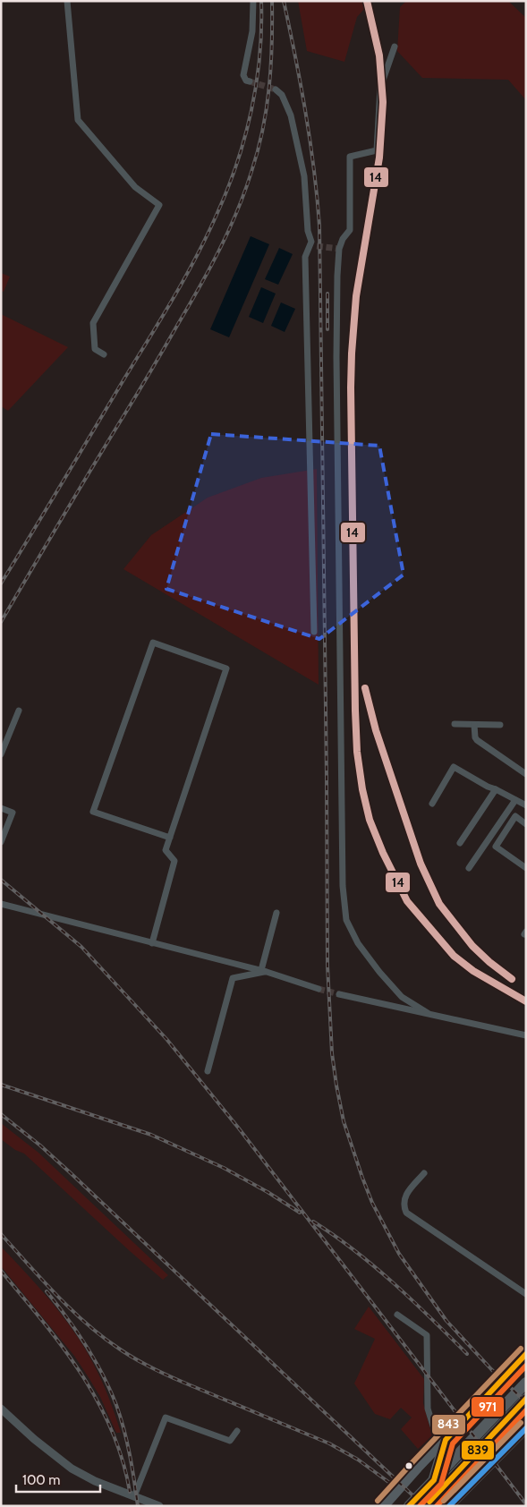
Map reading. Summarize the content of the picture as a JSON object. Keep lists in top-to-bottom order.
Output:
{
  "lines": [
    "transit line 14",
    "transit line 843",
    "transit line 839",
    "transit line 971"
  ],
  "scale_bar": "100 m"
}
